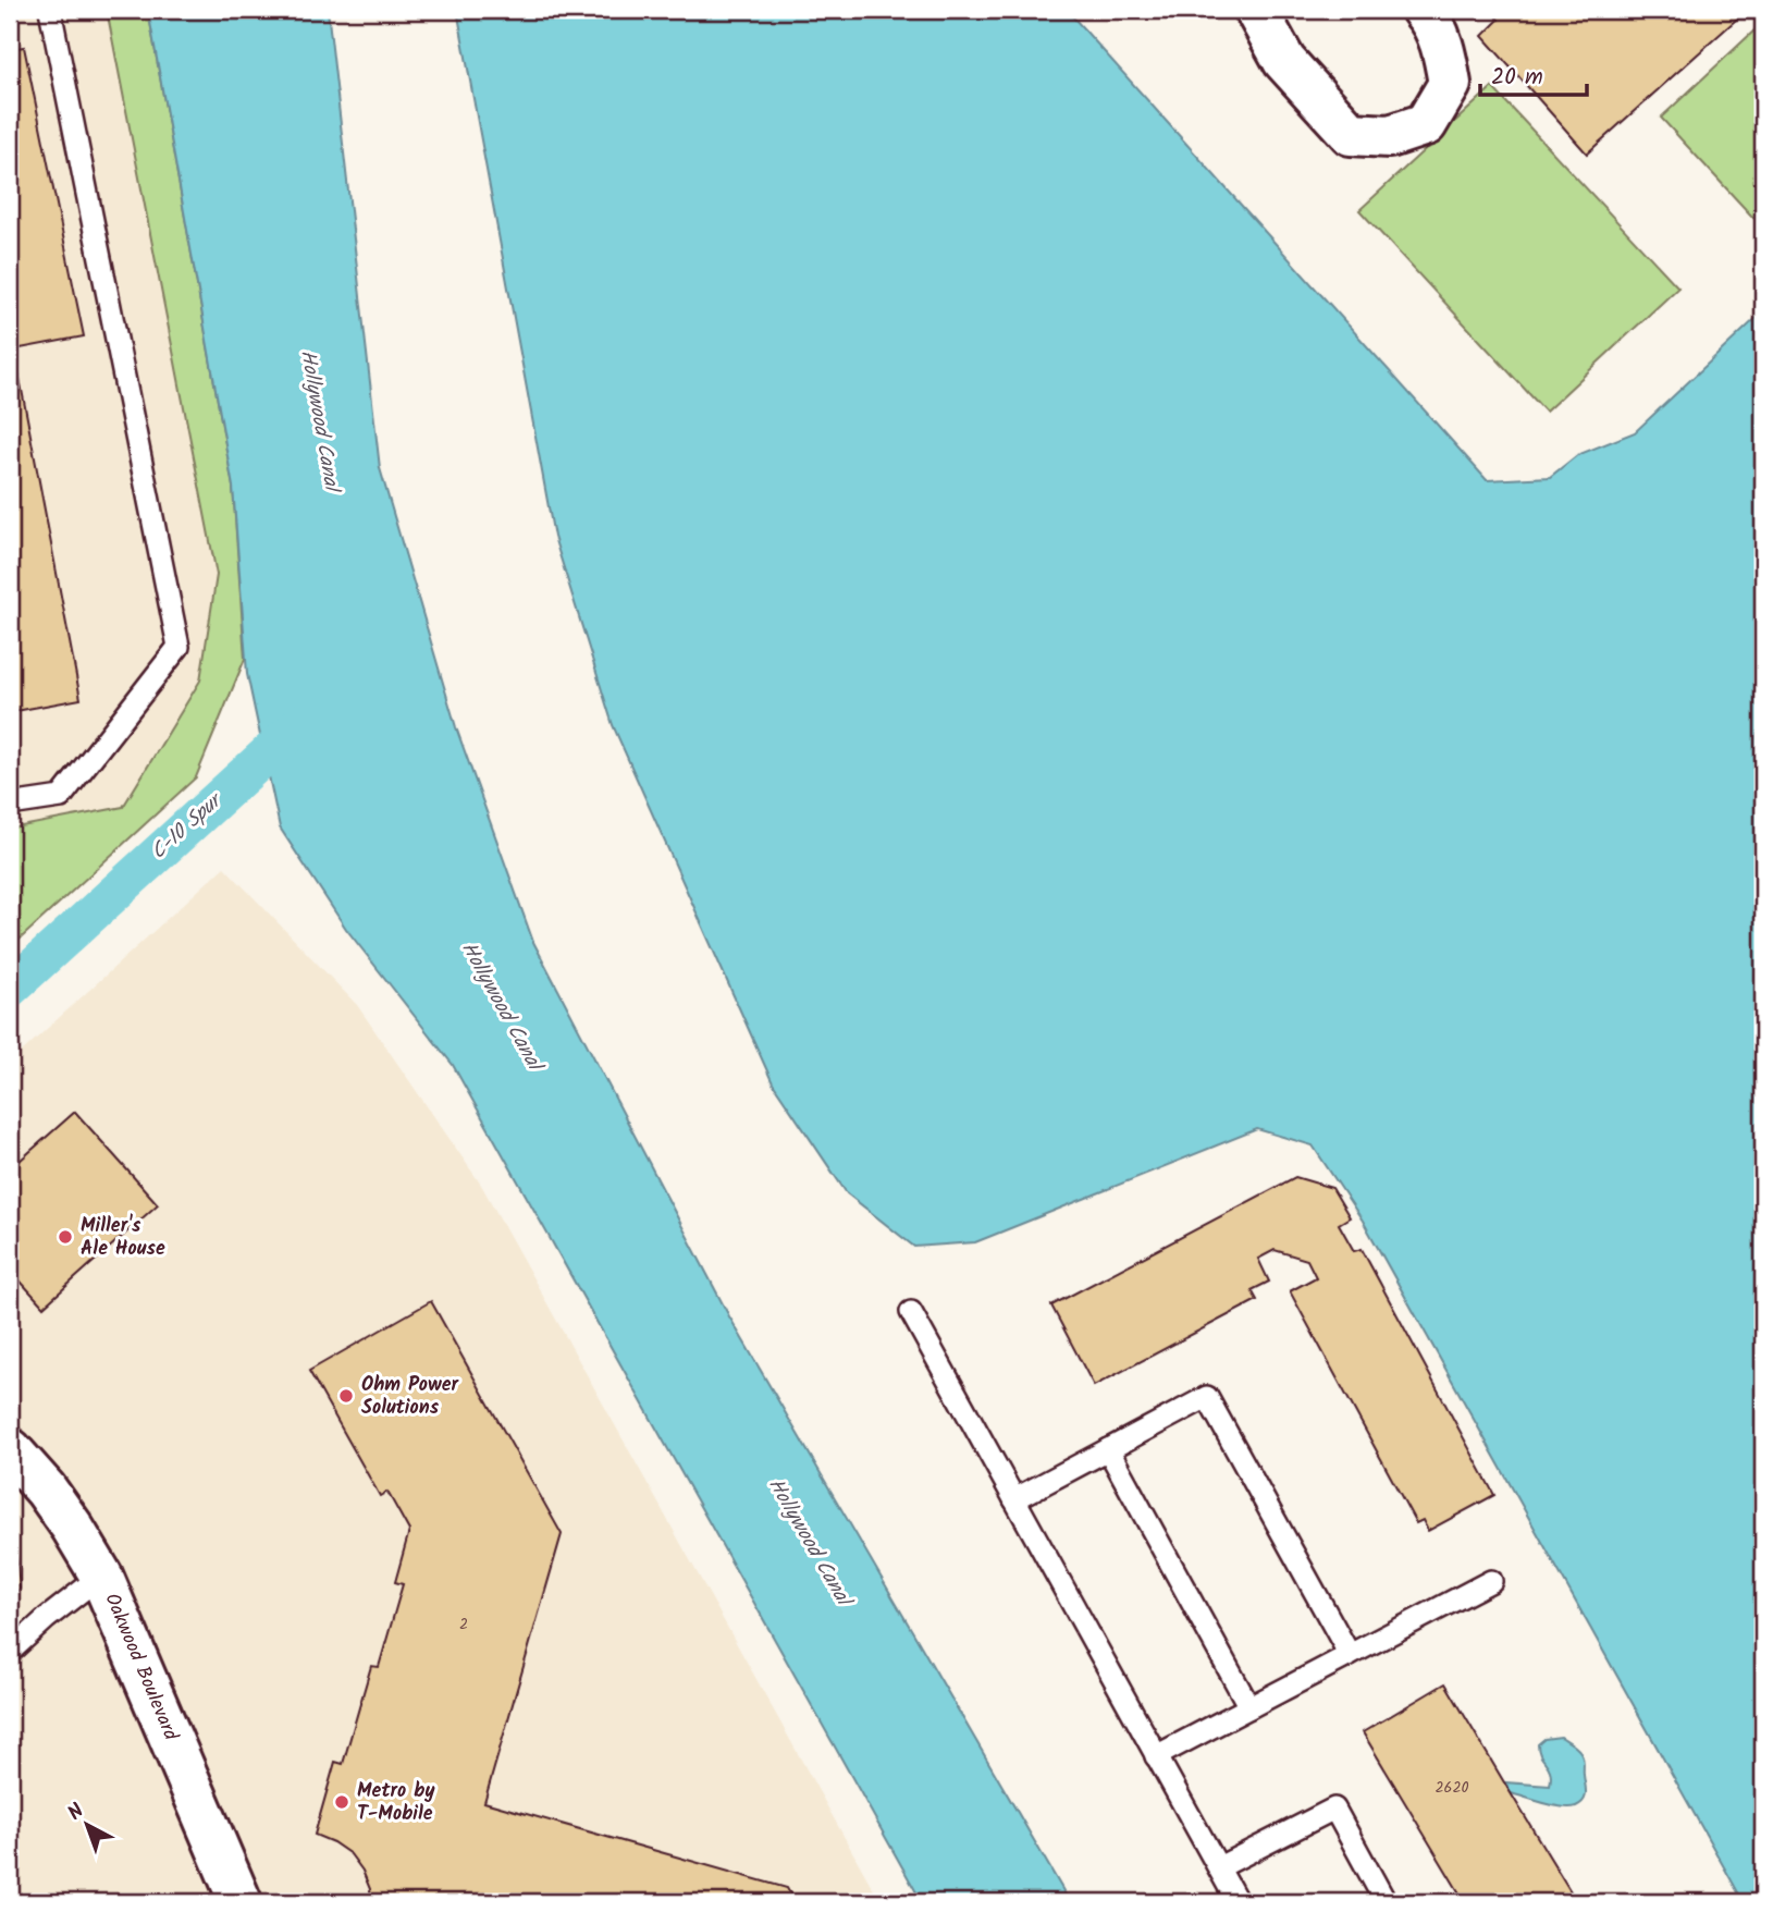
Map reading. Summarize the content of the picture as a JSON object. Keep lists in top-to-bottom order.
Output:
{
  "streets": {
    "street": ["Oakwood Boulevard"]
  },
  "water": ["Hollywood Canal", "C-10 Spur"],
  "places": ["Miller's Ale House", "Ohm Power Solutions", "Metro by T-Mobile"],
  "house_numbers": ["2", "2620"],
  "scale_bar": "20 m",
  "north": "top left"
}
